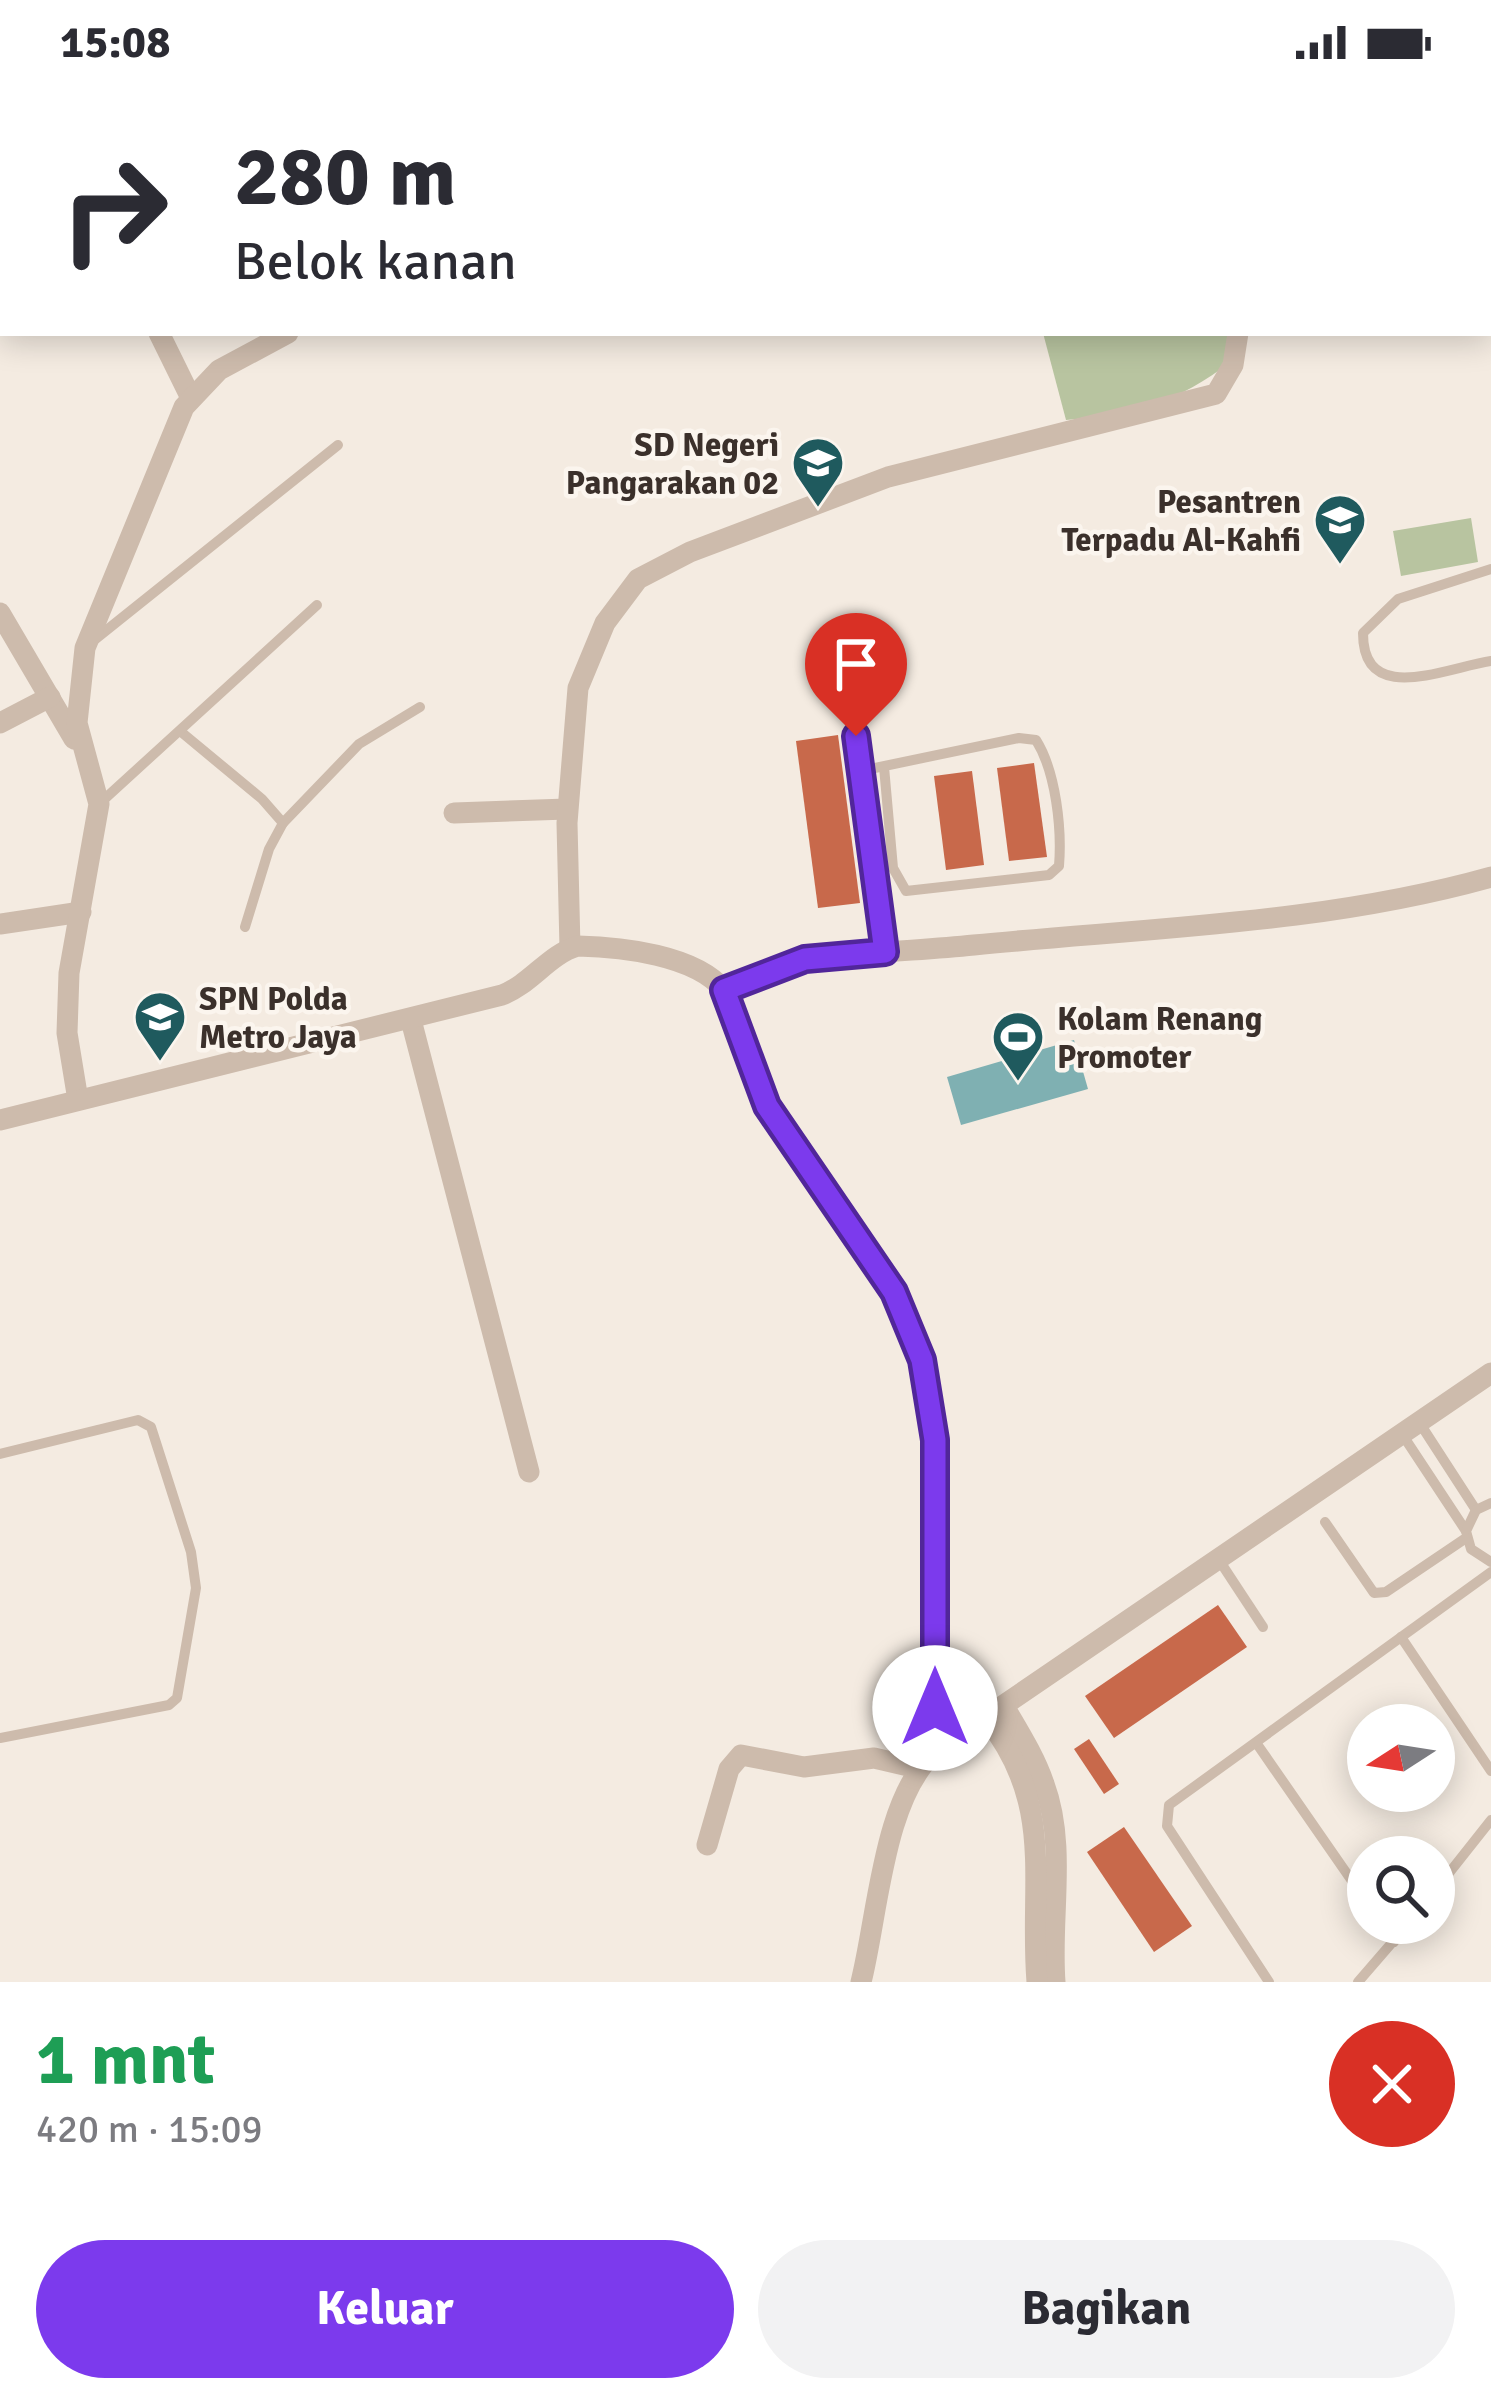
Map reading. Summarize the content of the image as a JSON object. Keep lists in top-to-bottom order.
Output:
{
  "places": {
    "school or university": ["SD Negeri Pangarakan 02", "Pesantren Terpadu Al-Kahfi", "SPN Polda Metro Jaya"],
    "sports": ["Kolam Renang Promoter"]
  },
  "north": "left",
  "page": {
    "status": "15:08",
    "turn": ["280 m", "Belok kanan"],
    "heading": ["1 mnt", "420 m · 15:09"],
    "buttons": ["Keluar", "Bagikan"]
  }
}
